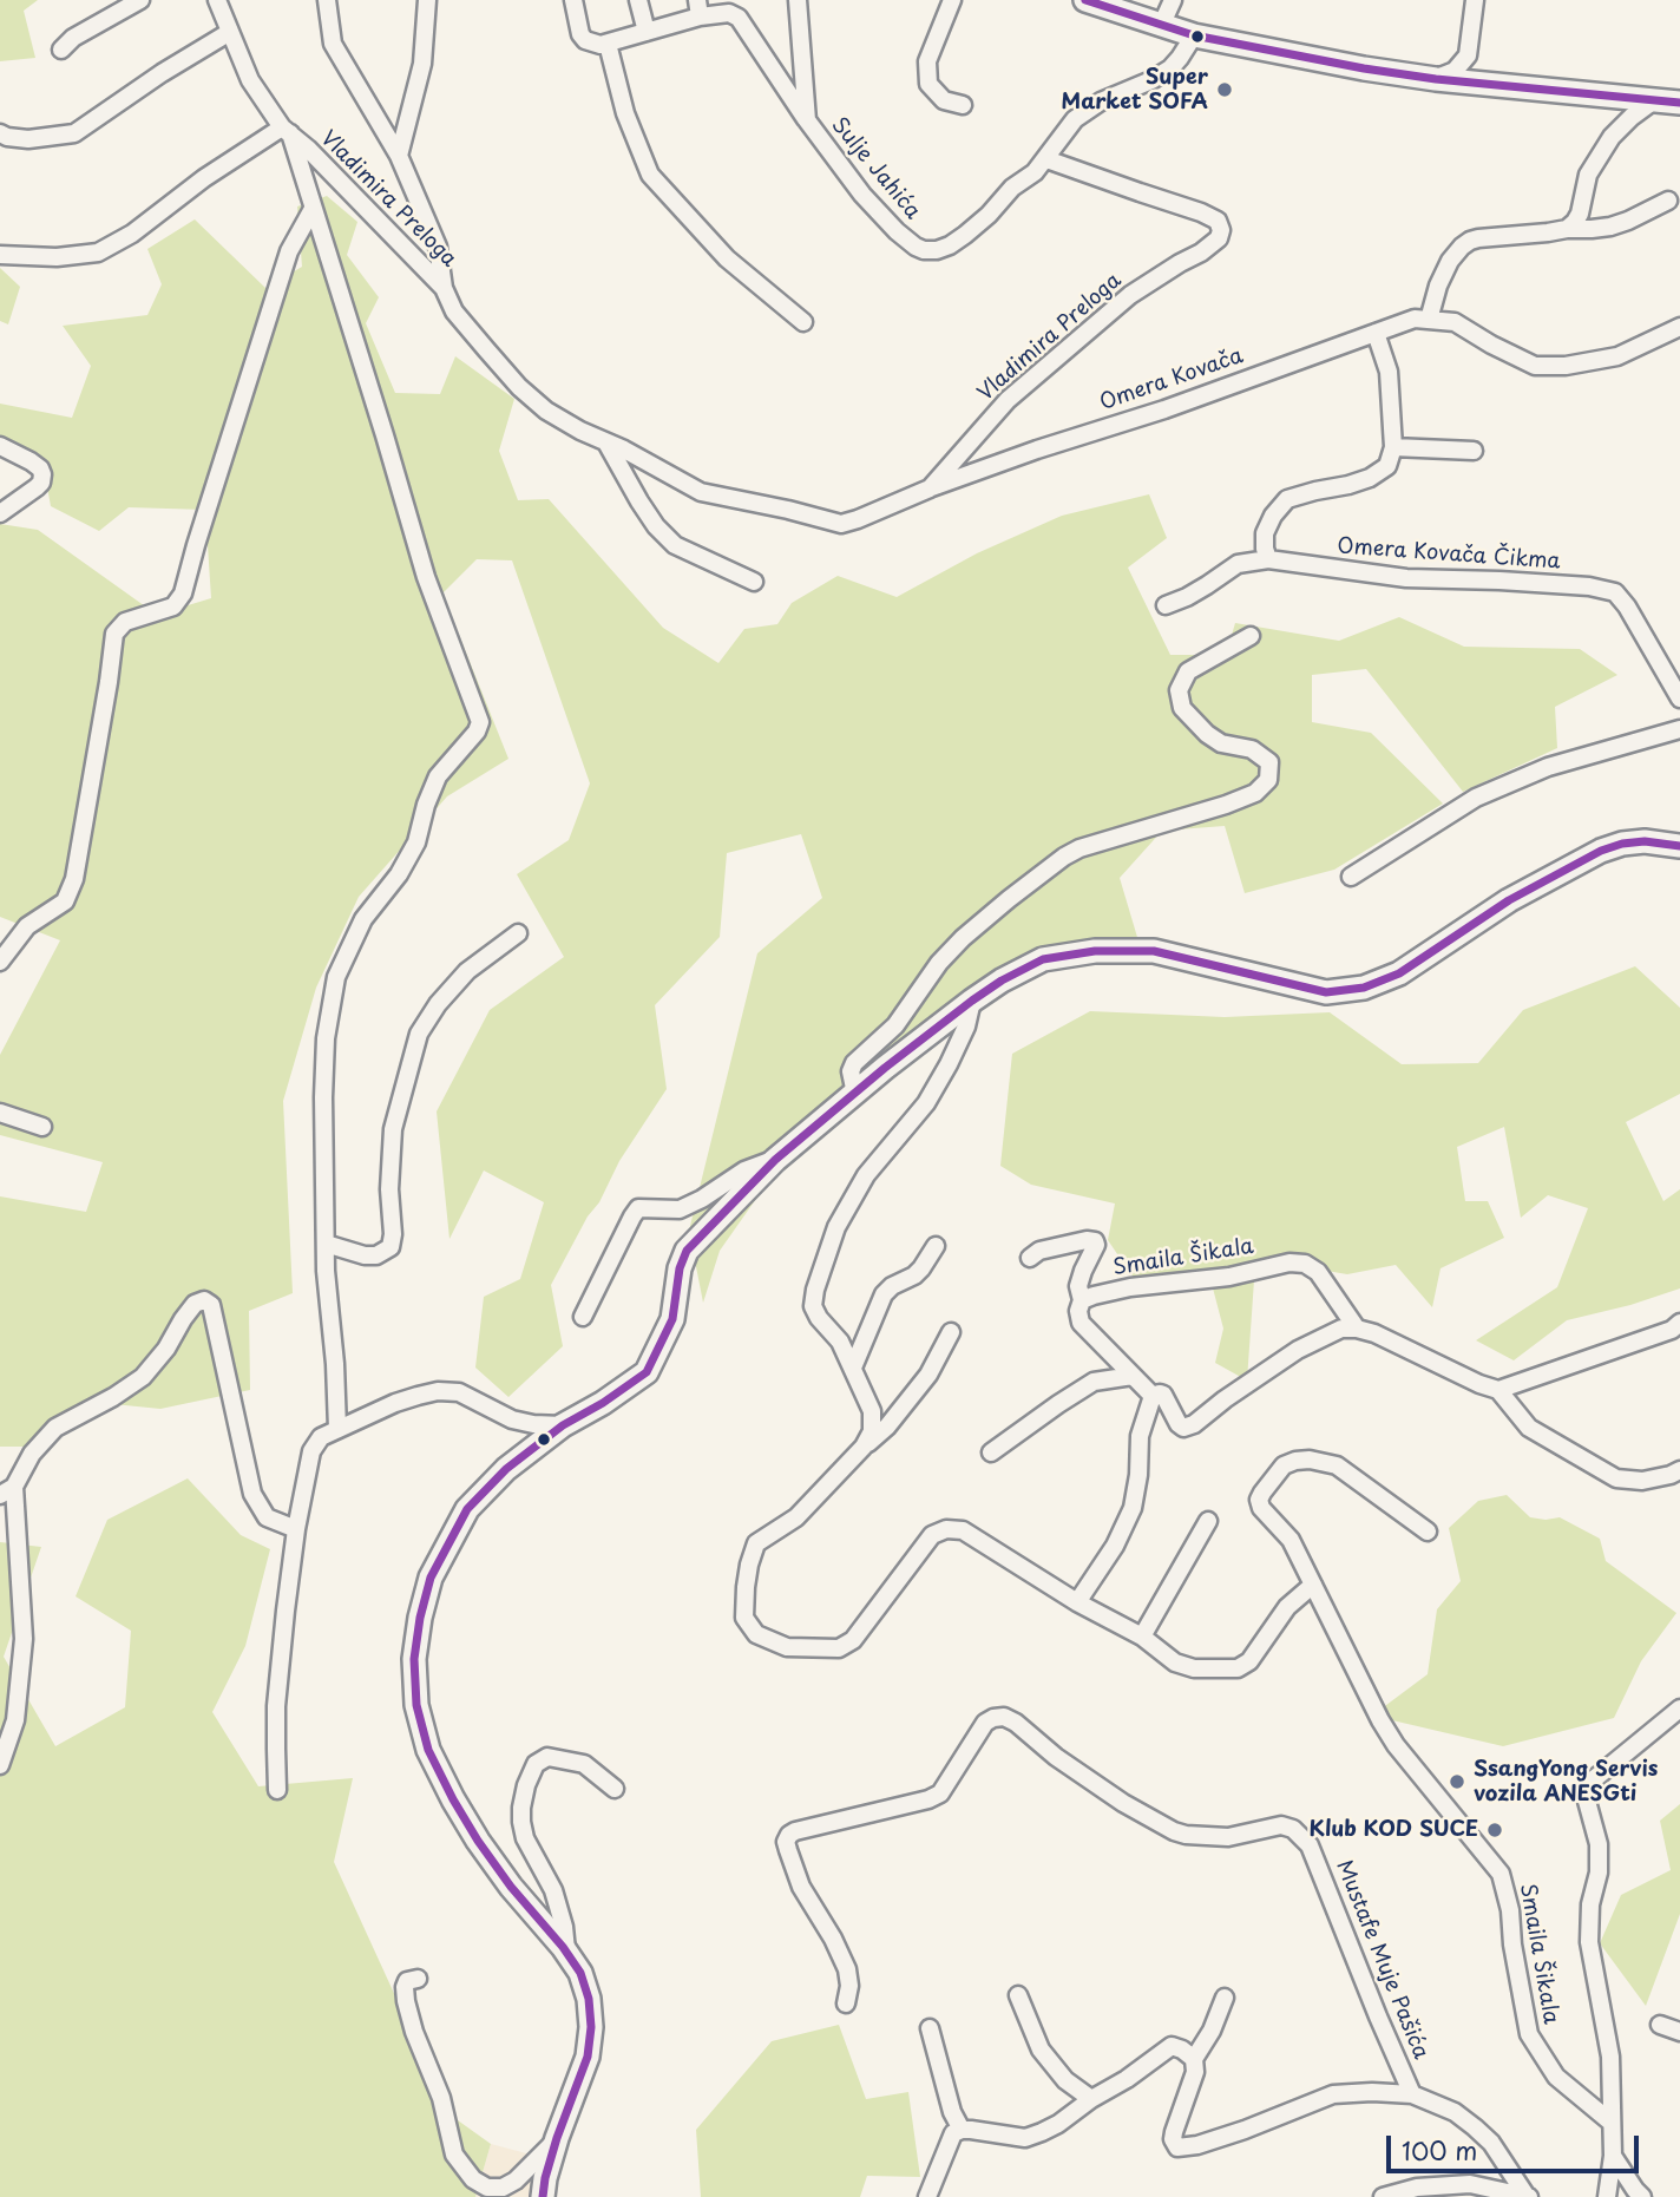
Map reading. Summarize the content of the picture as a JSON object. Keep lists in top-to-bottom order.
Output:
{
  "streets": {
    "street": [
      "Sulje Jahića",
      "Vladimira Preloga",
      "Omera Kovača",
      "Omera Kovača Čikma",
      "Smaila Šikala",
      "Mustafe Muje Pašića"
    ]
  },
  "crossings": [
    ["Sulje Jahića", "Vladimira Preloga"],
    ["Vladimira Preloga", "Omera Kovača"]
  ],
  "places": ["Super Market SOFA", "SsangYong Servis vozila ANESGti", "Klub KOD SUCE"],
  "scale_bar": "100 m"
}
